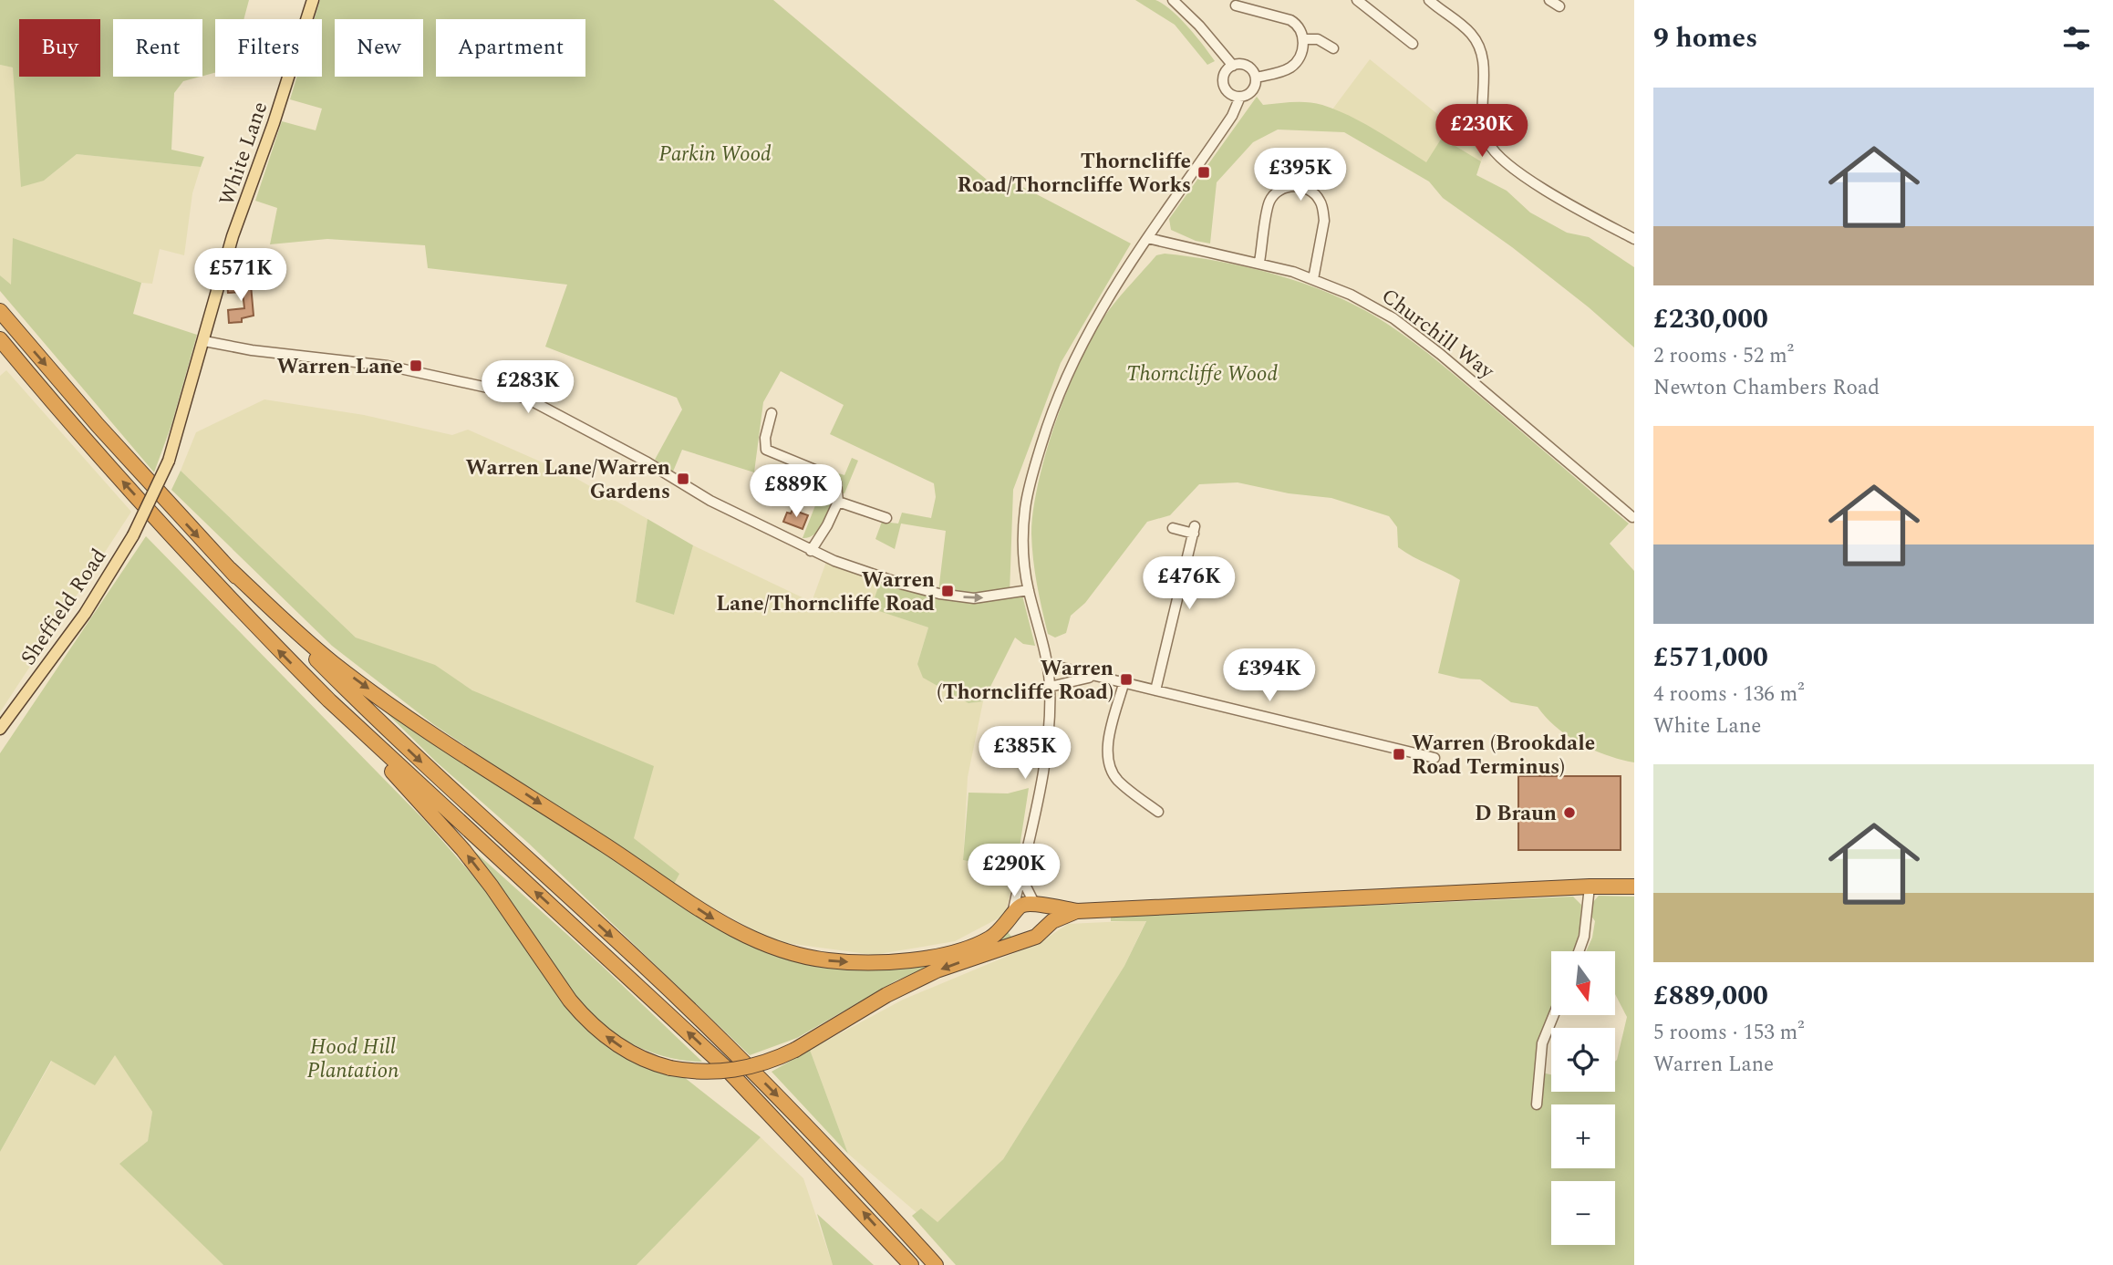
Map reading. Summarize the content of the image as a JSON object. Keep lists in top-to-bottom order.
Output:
{
  "streets": {
    "main road": ["White Lane", "Sheffield Road"],
    "street": ["Churchill Way"]
  },
  "crossings": [
    ["White Lane", "Sheffield Road"]
  ],
  "parks": ["Parkin Wood", "Thorncliffe Wood", "Hood Hill Plantation"],
  "places": {
    "transit": [
      "Thorncliffe Road/Thorncliffe Works",
      "Warren Lane",
      "Warren Lane/Warren Gardens",
      "Warren Lane/Thorncliffe Road",
      "Warren (Thorncliffe Road)",
      "Warren (Brookdale Road Terminus)"
    ],
    "other": ["D Braun"]
  },
  "north": "bottom",
  "page": {
    "heading": "9 homes",
    "chip": [
      "Buy",
      "Rent",
      "Filters",
      "New",
      "Apartment"
    ],
    "list": [
      {
        "name": "£230,000",
        "note": "2 rooms · 52 m² · Newton Chambers Road"
      },
      {
        "name": "£571,000",
        "note": "4 rooms · 136 m² · White Lane"
      },
      {
        "name": "£889,000",
        "note": "5 rooms · 153 m² · Warren Lane"
      }
    ],
    "price": [
      "£230K",
      "£395K",
      "£571K",
      "£283K",
      "£889K",
      "£476K",
      "£394K",
      "£385K",
      "£290K"
    ],
    "map_buttons": ["+", "−"]
  }
}
